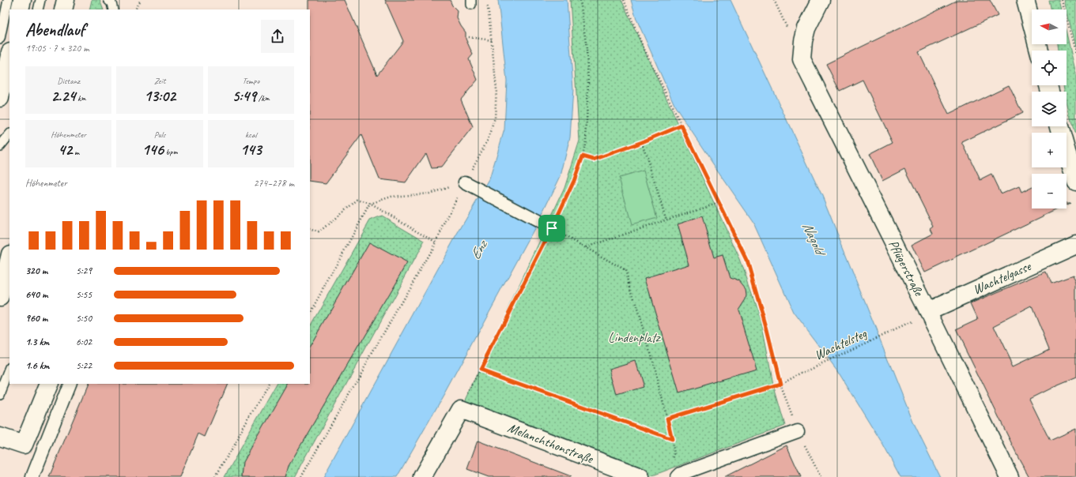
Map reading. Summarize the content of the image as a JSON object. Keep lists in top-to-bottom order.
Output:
{
  "streets": {
    "street": ["Pflügerstraße", "Wachtelgasse", "Melanchthonstraße"],
    "path": ["Wachtelsteg"]
  },
  "crossings": [
    ["Pflügerstraße", "Wachtelgasse"]
  ],
  "water": ["Nagold", "Enz"],
  "parks": ["Lindenplatz"],
  "north": "left",
  "page": {
    "map_buttons": ["+", "−"],
    "heading": ["Abendlauf", "19:05 · 7 × 320 m"],
    "stats": [
      ["Distanz", "2.24 km"],
      ["Zeit", "13:02"],
      ["Tempo", "5:49 /km"],
      ["Höhenmeter", "42 m"],
      ["Puls", "146 bpm"],
      ["kcal", "143"]
    ],
    "chart": ["Höhenmeter", "274–278 m"],
    "list": [
      {
        "name": "320 m",
        "note": "5:29"
      },
      {
        "name": "640 m",
        "note": "5:55"
      },
      {
        "name": "960 m",
        "note": "5:50"
      },
      {
        "name": "1.3 km",
        "note": "6:02"
      },
      {
        "name": "1.6 km",
        "note": "5:22"
      }
    ]
  }
}
